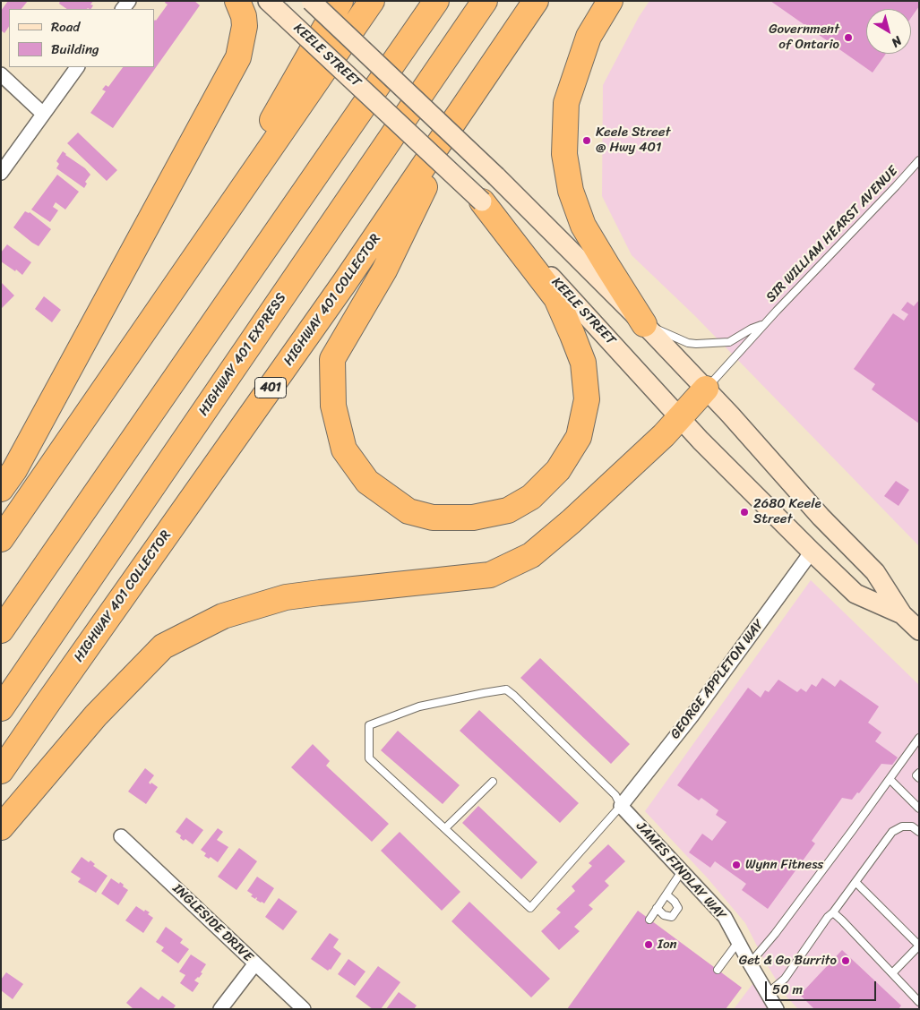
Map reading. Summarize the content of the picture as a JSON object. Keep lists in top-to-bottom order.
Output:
{
  "streets": {
    "highway": ["HIGHWAY 401 COLLECTOR", "HIGHWAY 401 EXPRESS", "401"],
    "main road": ["KEELE STREET"],
    "street": ["GEORGE APPLETON WAY", "JAMES FINDLAY WAY", "INGLESIDE DRIVE"],
    "lane": ["SIR WILLIAM HEARST AVENUE"]
  },
  "crossings": [
    ["KEELE STREET", "SIR WILLIAM HEARST AVENUE"],
    ["KEELE STREET", "GEORGE APPLETON WAY"],
    ["GEORGE APPLETON WAY", "JAMES FINDLAY WAY"]
  ],
  "places": [
    "Government of Ontario",
    "Keele Street @ Hwy 401",
    "2680 Keele Street",
    "Wynn Fitness",
    "Ion",
    "Get & Go Burrito"
  ],
  "legend": ["Road", "Building"],
  "scale_bar": "50 m",
  "north": "bottom right"
}
